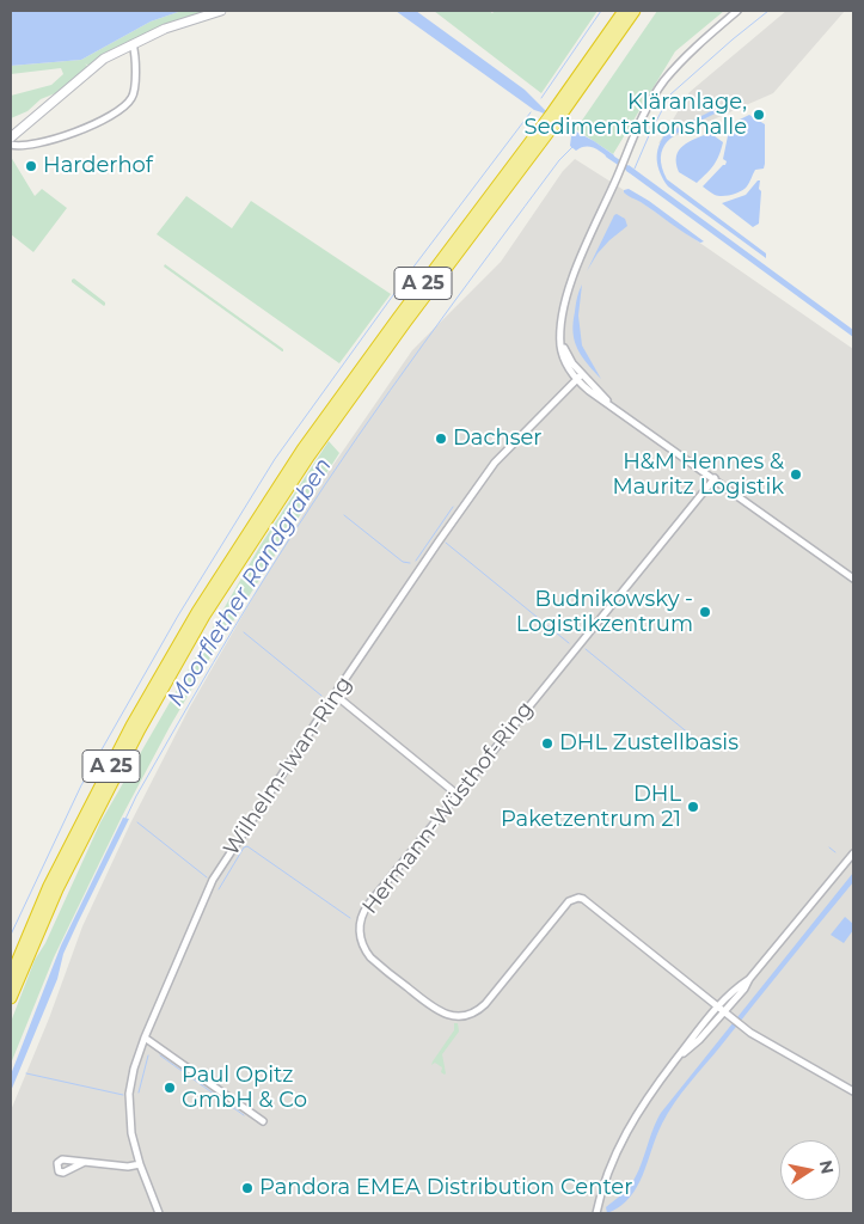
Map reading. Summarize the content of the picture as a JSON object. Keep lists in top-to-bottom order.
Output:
{
  "streets": {
    "highway": ["A 25"],
    "street": ["Wilhelm-Iwan-Ring", "Hermann-Wüsthof-Ring"]
  },
  "water": ["Moorflether Randgraben"],
  "places": [
    "Kläranlage, Sedimentationshalle",
    "Harderhof",
    "Dachser",
    "H&M Hennes & Mauritz Logistik",
    "Budnikowsky - Logistikzentrum",
    "DHL Zustellbasis",
    "DHL Paketzentrum 21",
    "Paul Opitz GmbH & Co",
    "Pandora EMEA Distribution Center"
  ],
  "north": "right"
}
